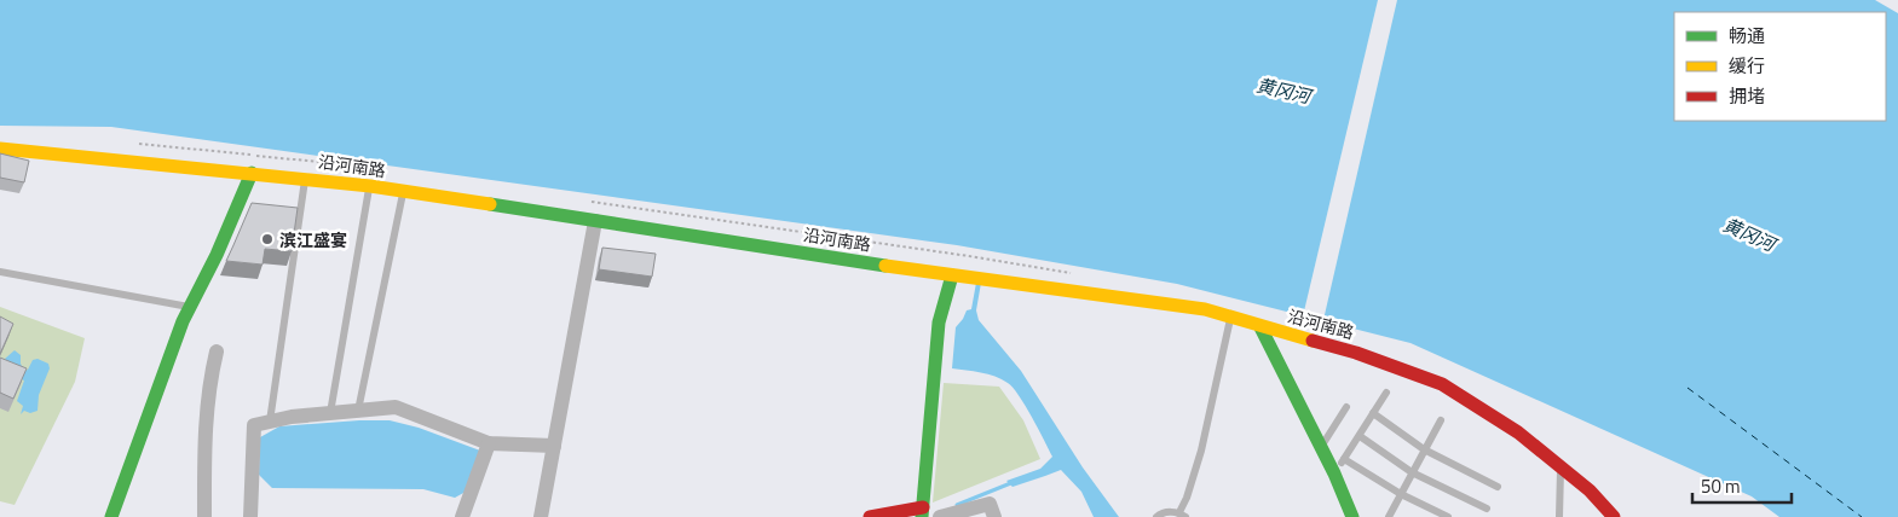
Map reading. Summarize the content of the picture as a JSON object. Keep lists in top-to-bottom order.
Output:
{
  "streets": {
    "main road": ["沿河南路"]
  },
  "water": ["黄冈河"],
  "places": ["滨江盛宴"],
  "legend": ["畅通", "缓行", "拥堵"],
  "scale_bar": "50 m"
}
